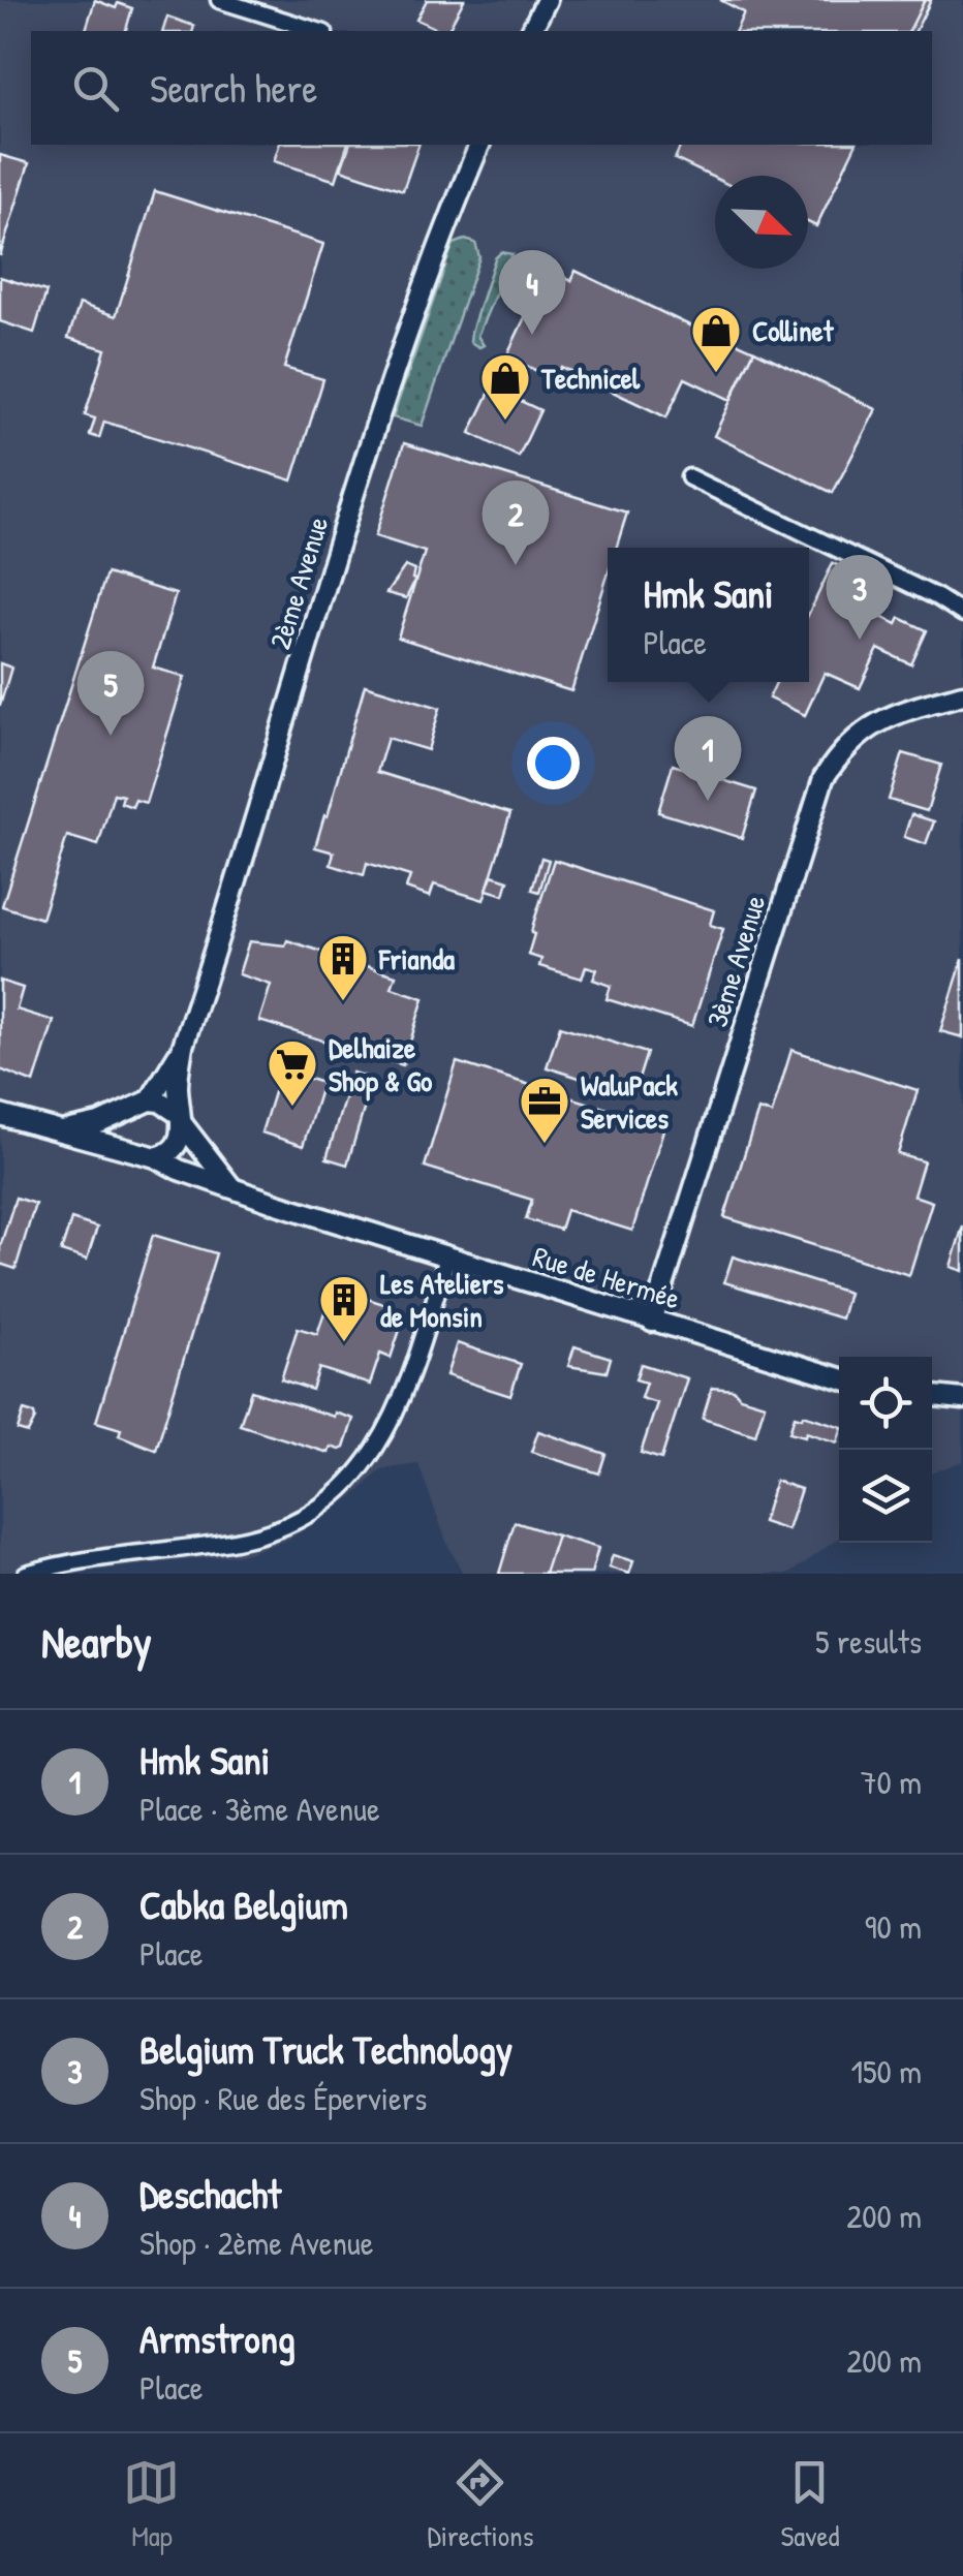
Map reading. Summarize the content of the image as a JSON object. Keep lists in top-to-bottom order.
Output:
{
  "streets": {
    "street": ["2ème Avenue", "3ème Avenue", "Rue de Hermée"]
  },
  "crossings": [
    ["2ème Avenue", "Rue de Hermée"],
    ["3ème Avenue", "Rue de Hermée"]
  ],
  "places": {
    "shop": ["Collinet", "Technicel"],
    "building": ["Frianda", "Les Ateliers de Monsin"],
    "supermarket": ["Delhaize Shop & Go"],
    "office": ["WaluPack Services"]
  },
  "north": "bottom right",
  "page": {
    "search": "Search here",
    "pins": [
      "4",
      "2",
      "3",
      "5",
      "1"
    ],
    "popup": ["Hmk Sani", "Place"],
    "heading": ["Nearby", "5 results"],
    "list": [
      {
        "mark": "1",
        "name": "Hmk Sani",
        "note": "Place · 3ème Avenue",
        "value": "70 m"
      },
      {
        "mark": "2",
        "name": "Cabka Belgium",
        "note": "Place",
        "value": "90 m"
      },
      {
        "mark": "3",
        "name": "Belgium Truck Technology",
        "note": "Shop · Rue des Éperviers",
        "value": "150 m"
      },
      {
        "mark": "4",
        "name": "Deschacht",
        "note": "Shop · 2ème Avenue",
        "value": "200 m"
      },
      {
        "mark": "5",
        "name": "Armstrong",
        "note": "Place",
        "value": "200 m"
      }
    ],
    "nav": ["Map", "Directions", "Saved"]
  }
}
